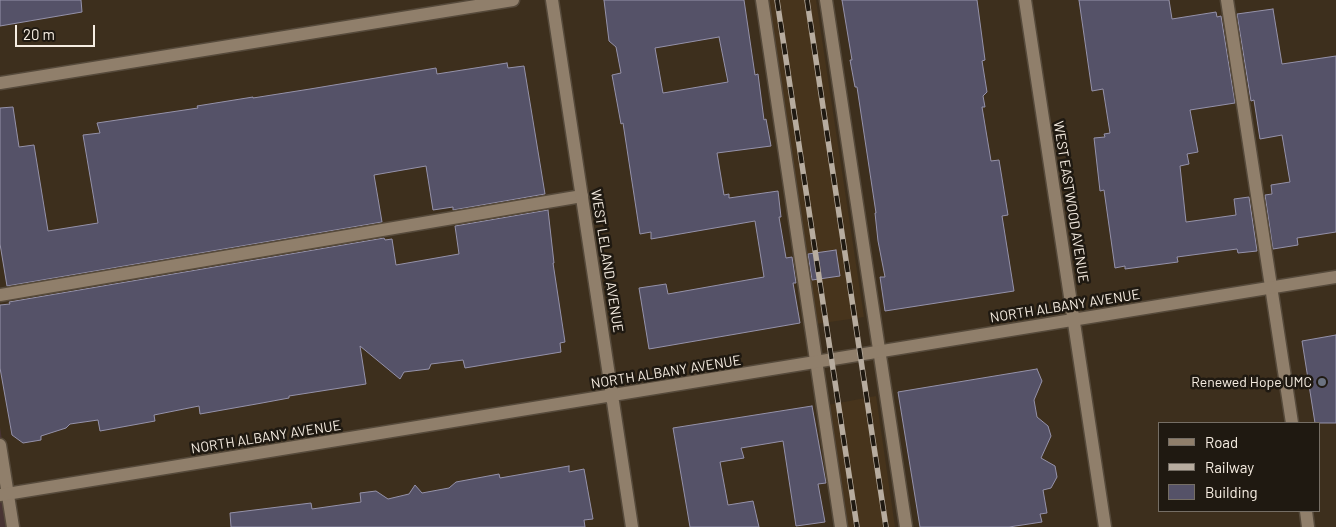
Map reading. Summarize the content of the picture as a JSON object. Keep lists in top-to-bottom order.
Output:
{
  "streets": {
    "street": ["WEST EASTWOOD AVENUE", "WEST LELAND AVENUE", "NORTH ALBANY AVENUE"]
  },
  "crossings": [
    ["WEST EASTWOOD AVENUE", "NORTH ALBANY AVENUE"],
    ["WEST LELAND AVENUE", "NORTH ALBANY AVENUE"]
  ],
  "places": ["Renewed Hope UMC"],
  "legend": ["Road", "Railway", "Building"],
  "scale_bar": "20 m"
}
